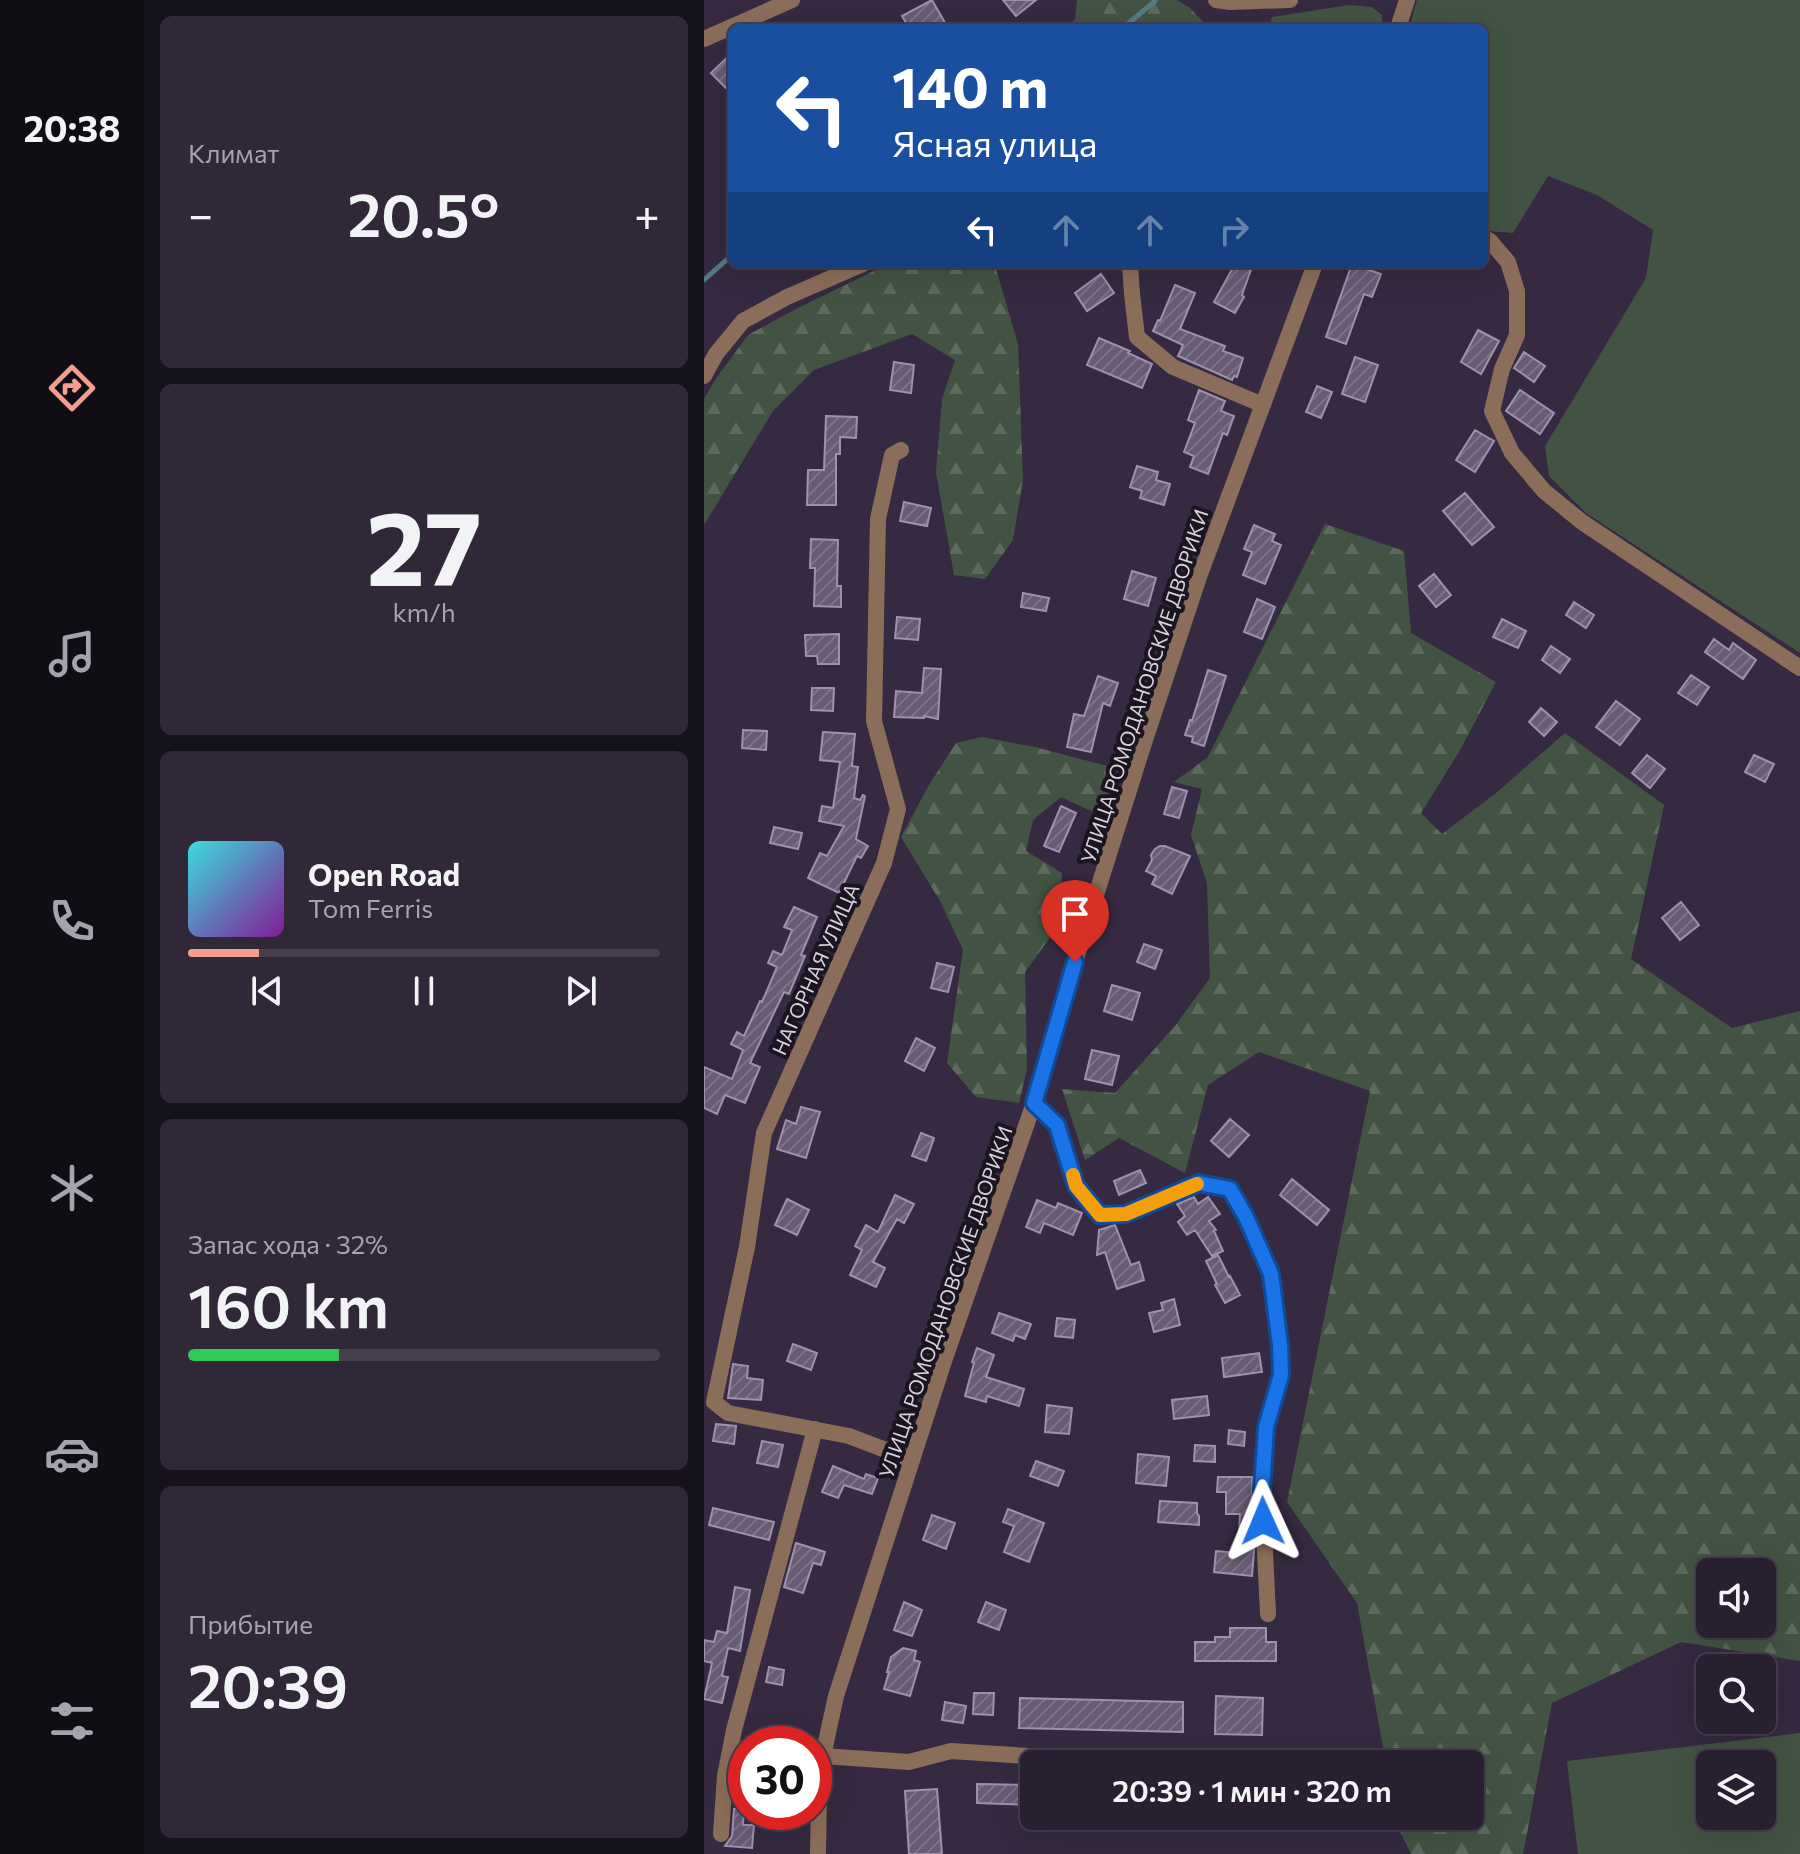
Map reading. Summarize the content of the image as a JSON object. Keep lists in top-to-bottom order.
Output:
{
  "streets": {
    "street": ["УЛИЦА РОМОДАНОВСКИЕ ДВОРИКИ", "НАГОРНАЯ УЛИЦА"]
  },
  "crossings": [
    ["УЛИЦА РОМОДАНОВСКИЕ ДВОРИКИ", "НАГОРНАЯ УЛИЦА"]
  ],
  "page": {
    "tabs": "20:38",
    "tile": [
      "Климат",
      ["27", "km/h"],
      ["Запас хода · 32%", "160 km"],
      ["Прибытие", "20:39"]
    ],
    "turn": ["140 m", "Ясная улица"],
    "heat": ["−", "20.5°", "+"],
    "song": ["Open Road", "Tom Ferris"],
    "limit": "30",
    "trip": "20:39 · 1 мин · 320 m"
  }
}
